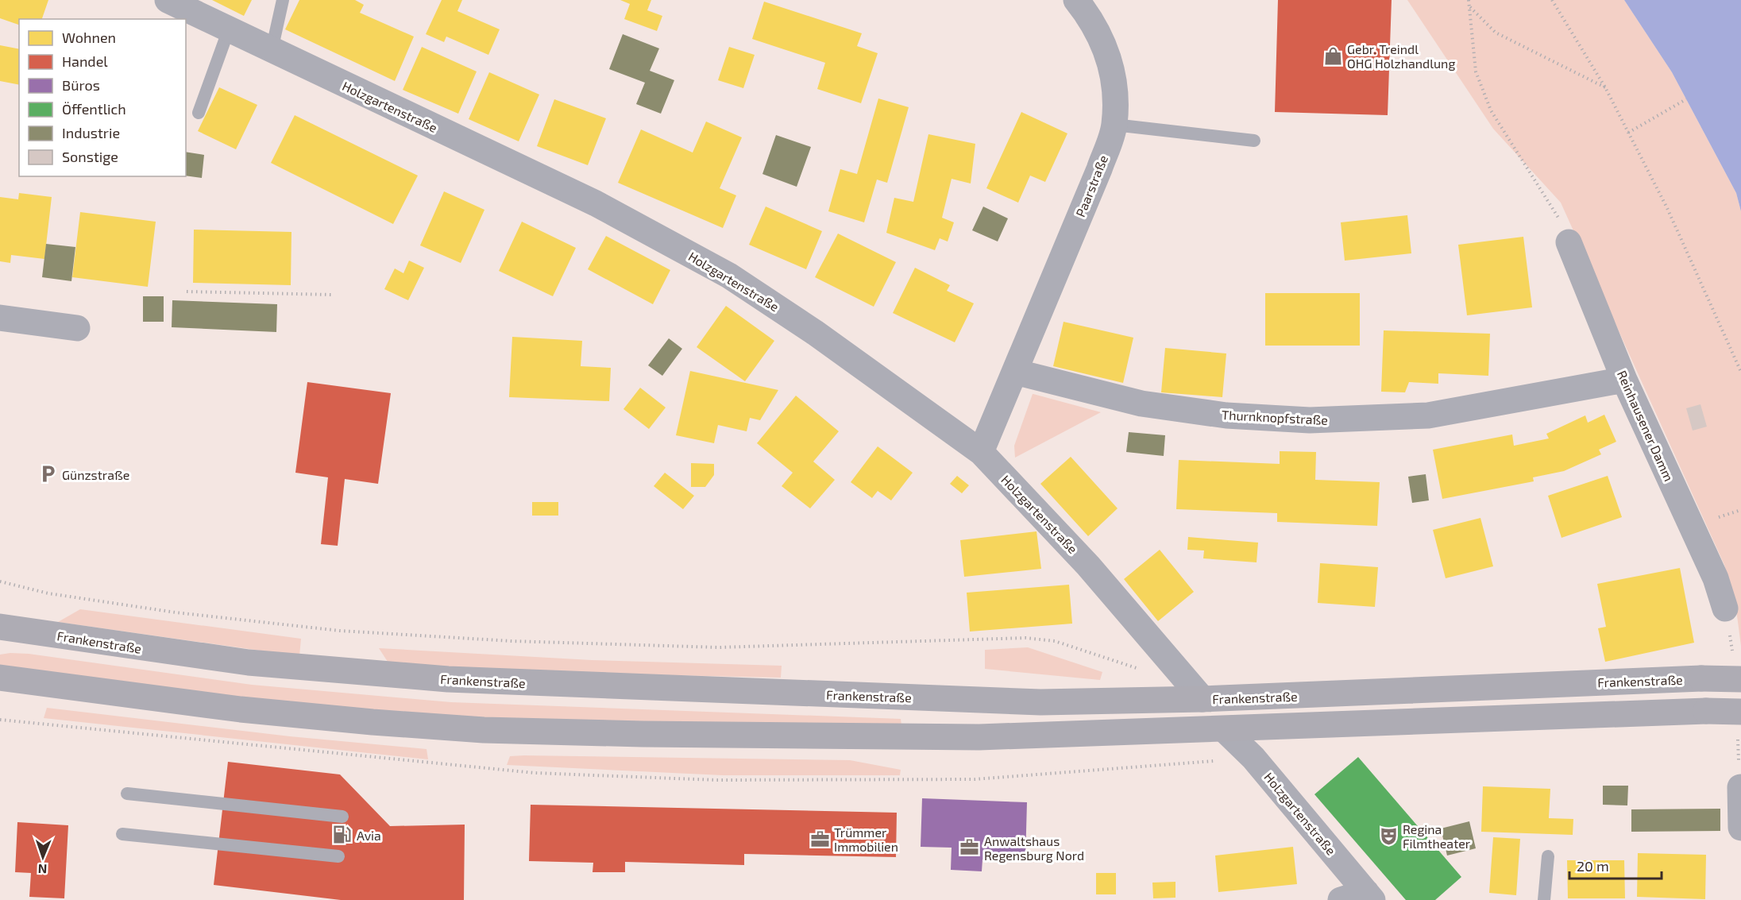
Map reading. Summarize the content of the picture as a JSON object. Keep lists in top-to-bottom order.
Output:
{
  "streets": {
    "main road": ["Frankenstraße"],
    "street": [
      "Holzgartenstraße",
      "Paarstraße",
      "Thurnknopfstraße",
      "Reinhausener Damm"
    ]
  },
  "crossings": [
    ["Holzgartenstraße", "Frankenstraße"],
    ["Paarstraße", "Thurnknopfstraße"],
    ["Thurnknopfstraße", "Reinhausener Damm"]
  ],
  "places": {
    "shop": ["Gebr. Treindl OHG Holzhandlung"],
    "parking": ["Günzstraße"],
    "fuel station": ["Avia"],
    "theatre": ["Regina Filmtheater"],
    "office": ["Trümmer Immobilien", "Anwaltshaus Regensburg Nord"]
  },
  "legend": [
    "Wohnen",
    "Handel",
    "Büros",
    "Öffentlich",
    "Industrie",
    "Sonstige"
  ],
  "scale_bar": "20 m",
  "north": "bottom"
}
